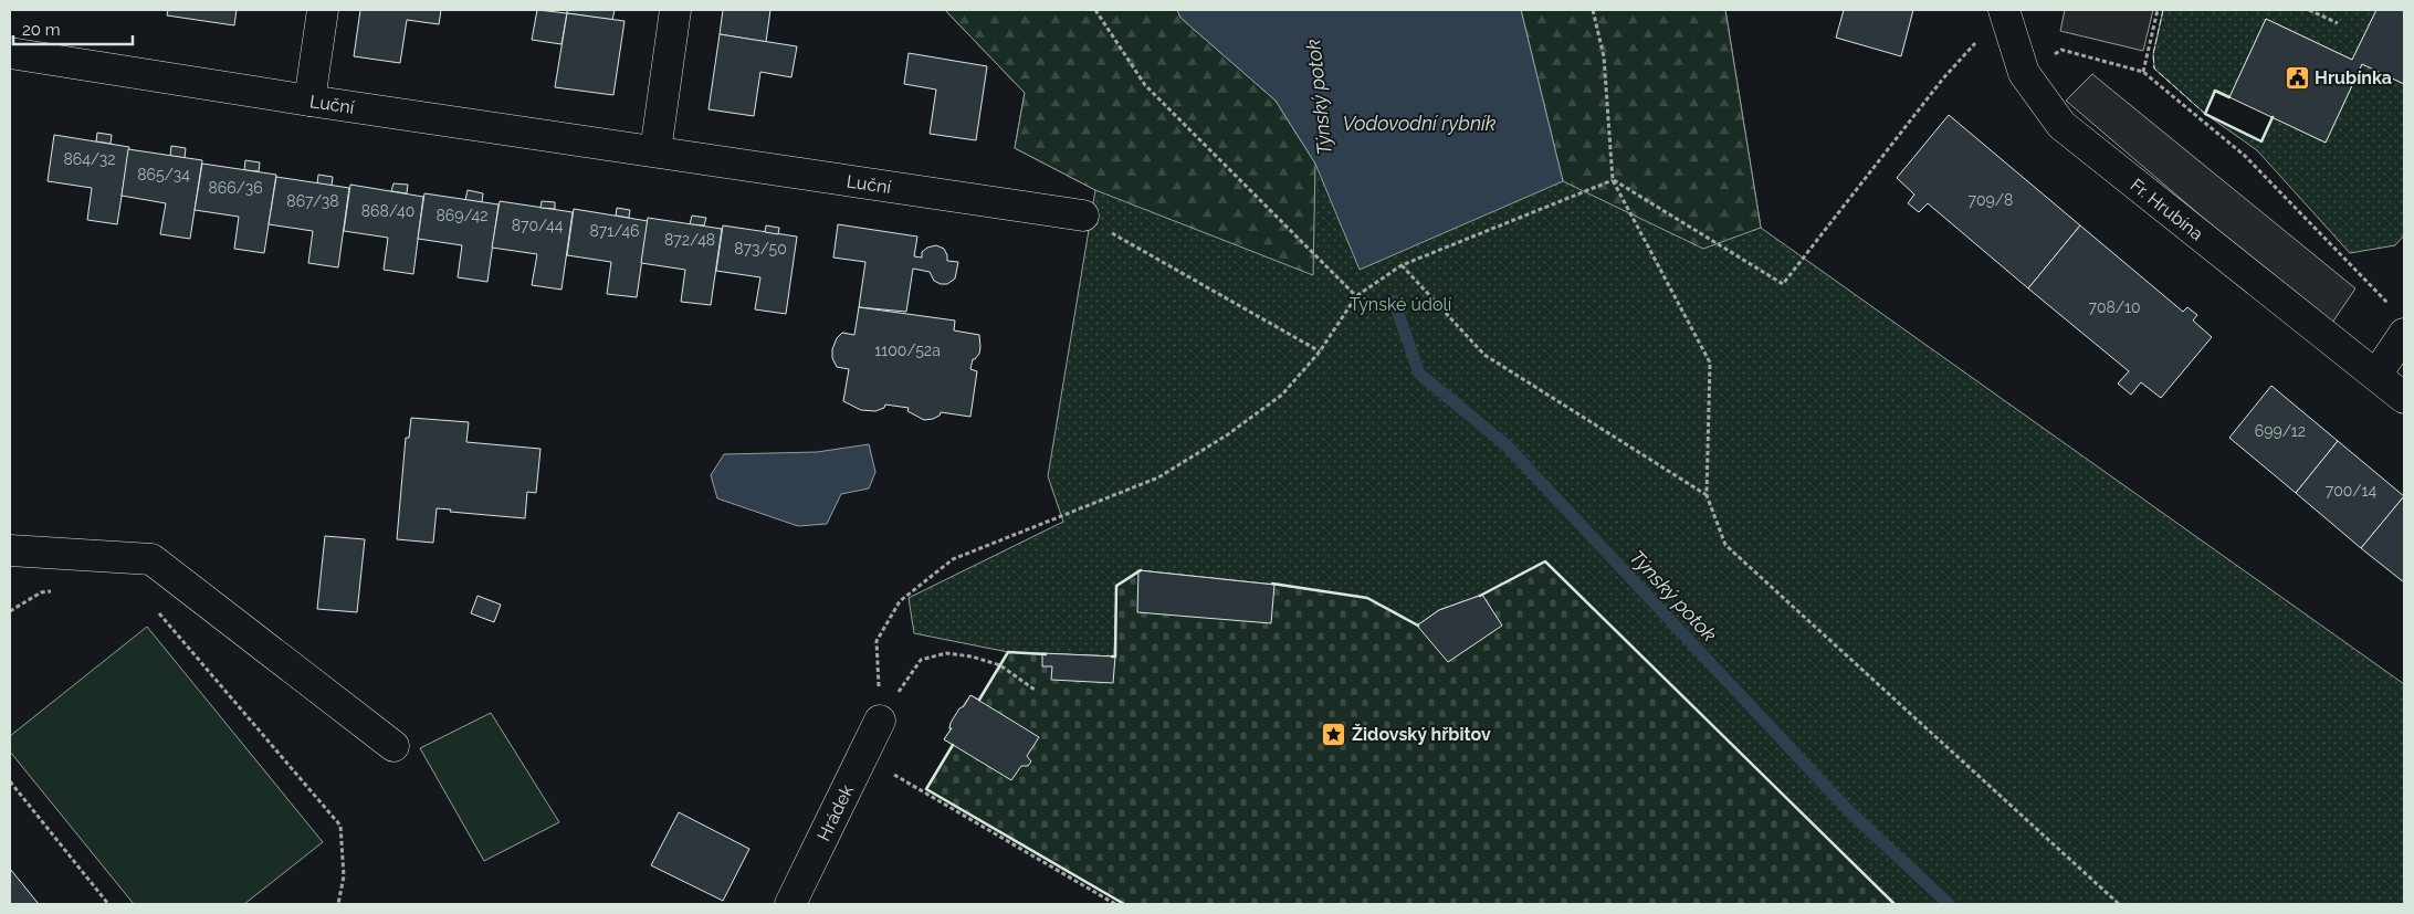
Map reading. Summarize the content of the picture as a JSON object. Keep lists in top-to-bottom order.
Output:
{
  "streets": {
    "street": ["Luční", "Fr. Hrubína", "Hrádek"]
  },
  "water": ["Týnský potok", "Vodovodní rybník"],
  "parks": ["Týnské údolí"],
  "places": {
    "public building": ["Hrubínka"],
    "place": ["Židovský hřbitov"]
  },
  "house_numbers": [
    "864/32",
    "865/34",
    "866/36",
    "709/8",
    "867/38",
    "868/40",
    "869/42",
    "870/44",
    "871/46",
    "872/48",
    "873/50",
    "708/10",
    "1100/52a",
    "699/12",
    "700/14"
  ],
  "scale_bar": "20 m"
}
